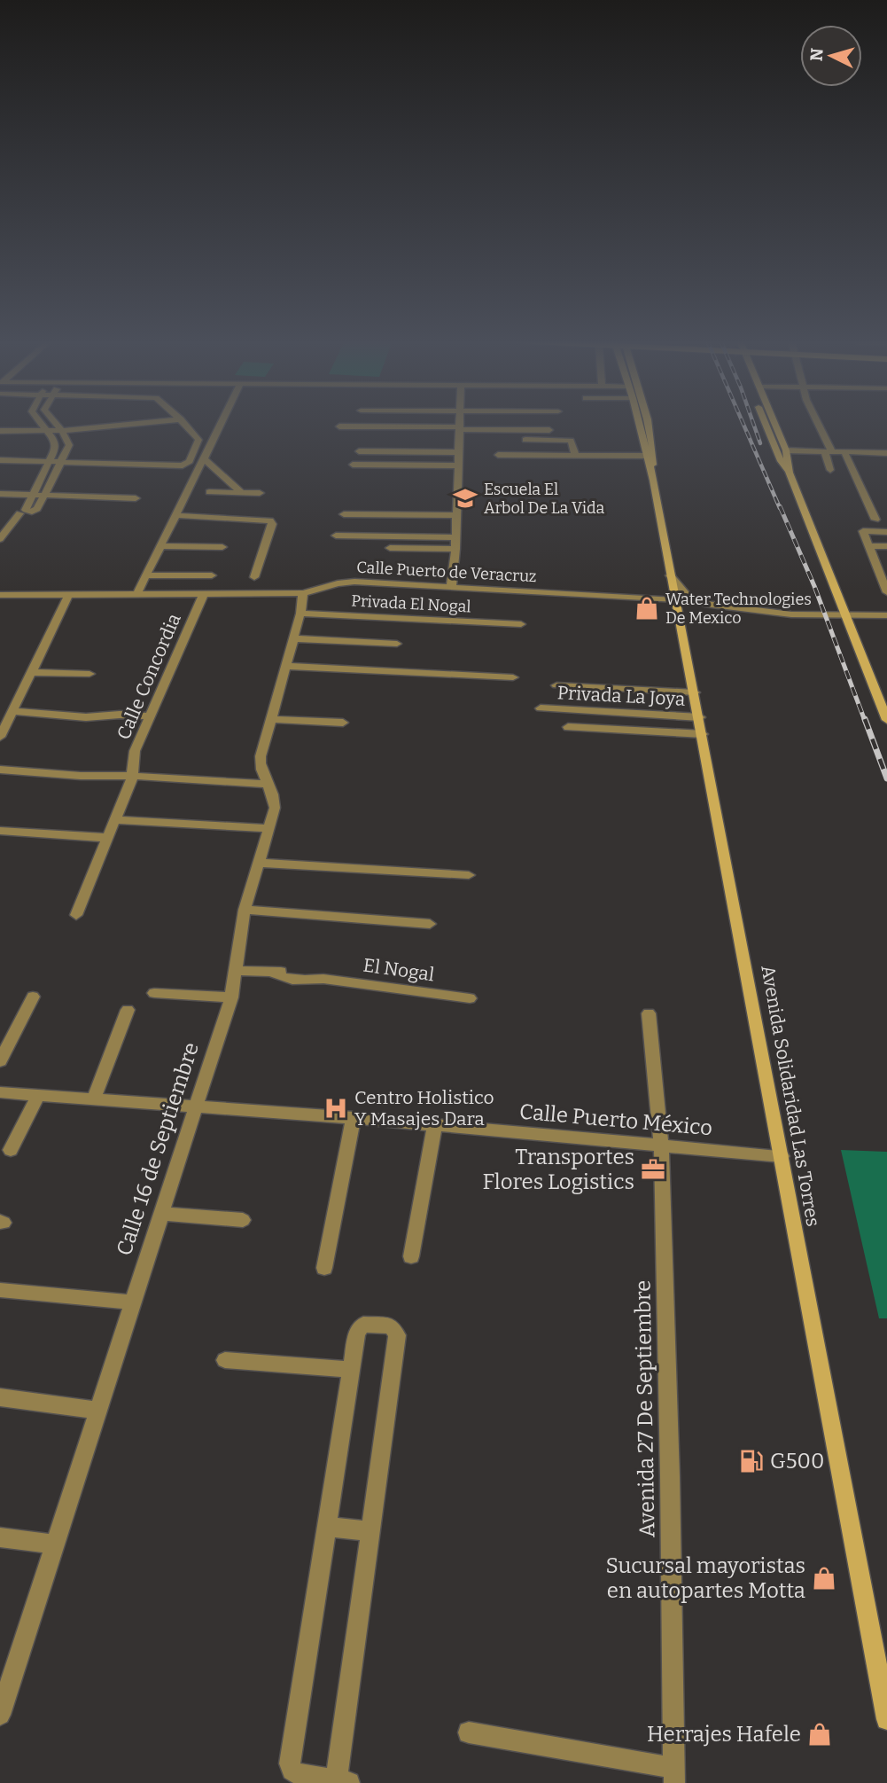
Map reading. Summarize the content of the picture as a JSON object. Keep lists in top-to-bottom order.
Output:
{
  "streets": {
    "main road": ["Avenida Solidaridad Las Torres"],
    "street": [
      "Calle Puerto de Veracruz",
      "Privada El Nogal",
      "Calle Concordia",
      "Privada La Joya",
      "El Nogal",
      "Calle Puerto México",
      "Calle 16 de Septiembre",
      "Avenida 27 De Septiembre"
    ]
  },
  "crossings": [
    ["Calle Puerto de Veracruz", "Calle Concordia"],
    ["Calle Puerto de Veracruz", "Avenida Solidaridad Las Torres"],
    ["Calle Puerto de Veracruz", "Calle 16 de Septiembre"],
    ["Privada El Nogal", "Calle 16 de Septiembre"],
    ["Privada La Joya", "Avenida Solidaridad Las Torres"],
    ["El Nogal", "Calle 16 de Septiembre"],
    ["Avenida Solidaridad Las Torres", "Calle Puerto México"],
    ["Calle Puerto México", "Calle 16 de Septiembre"],
    ["Calle Puerto México", "Avenida 27 De Septiembre"]
  ],
  "places": {
    "school or university": ["Escuela El Arbol De La Vida"],
    "shop": ["Water Technologies De Mexico", "Sucursal mayoristas en autopartes Motta", "Herrajes Hafele"],
    "hospital": ["Centro Holistico Y Masajes Dara"],
    "office": ["Transportes Flores Logistics"],
    "fuel station": ["G500"]
  },
  "north": "left"
}
